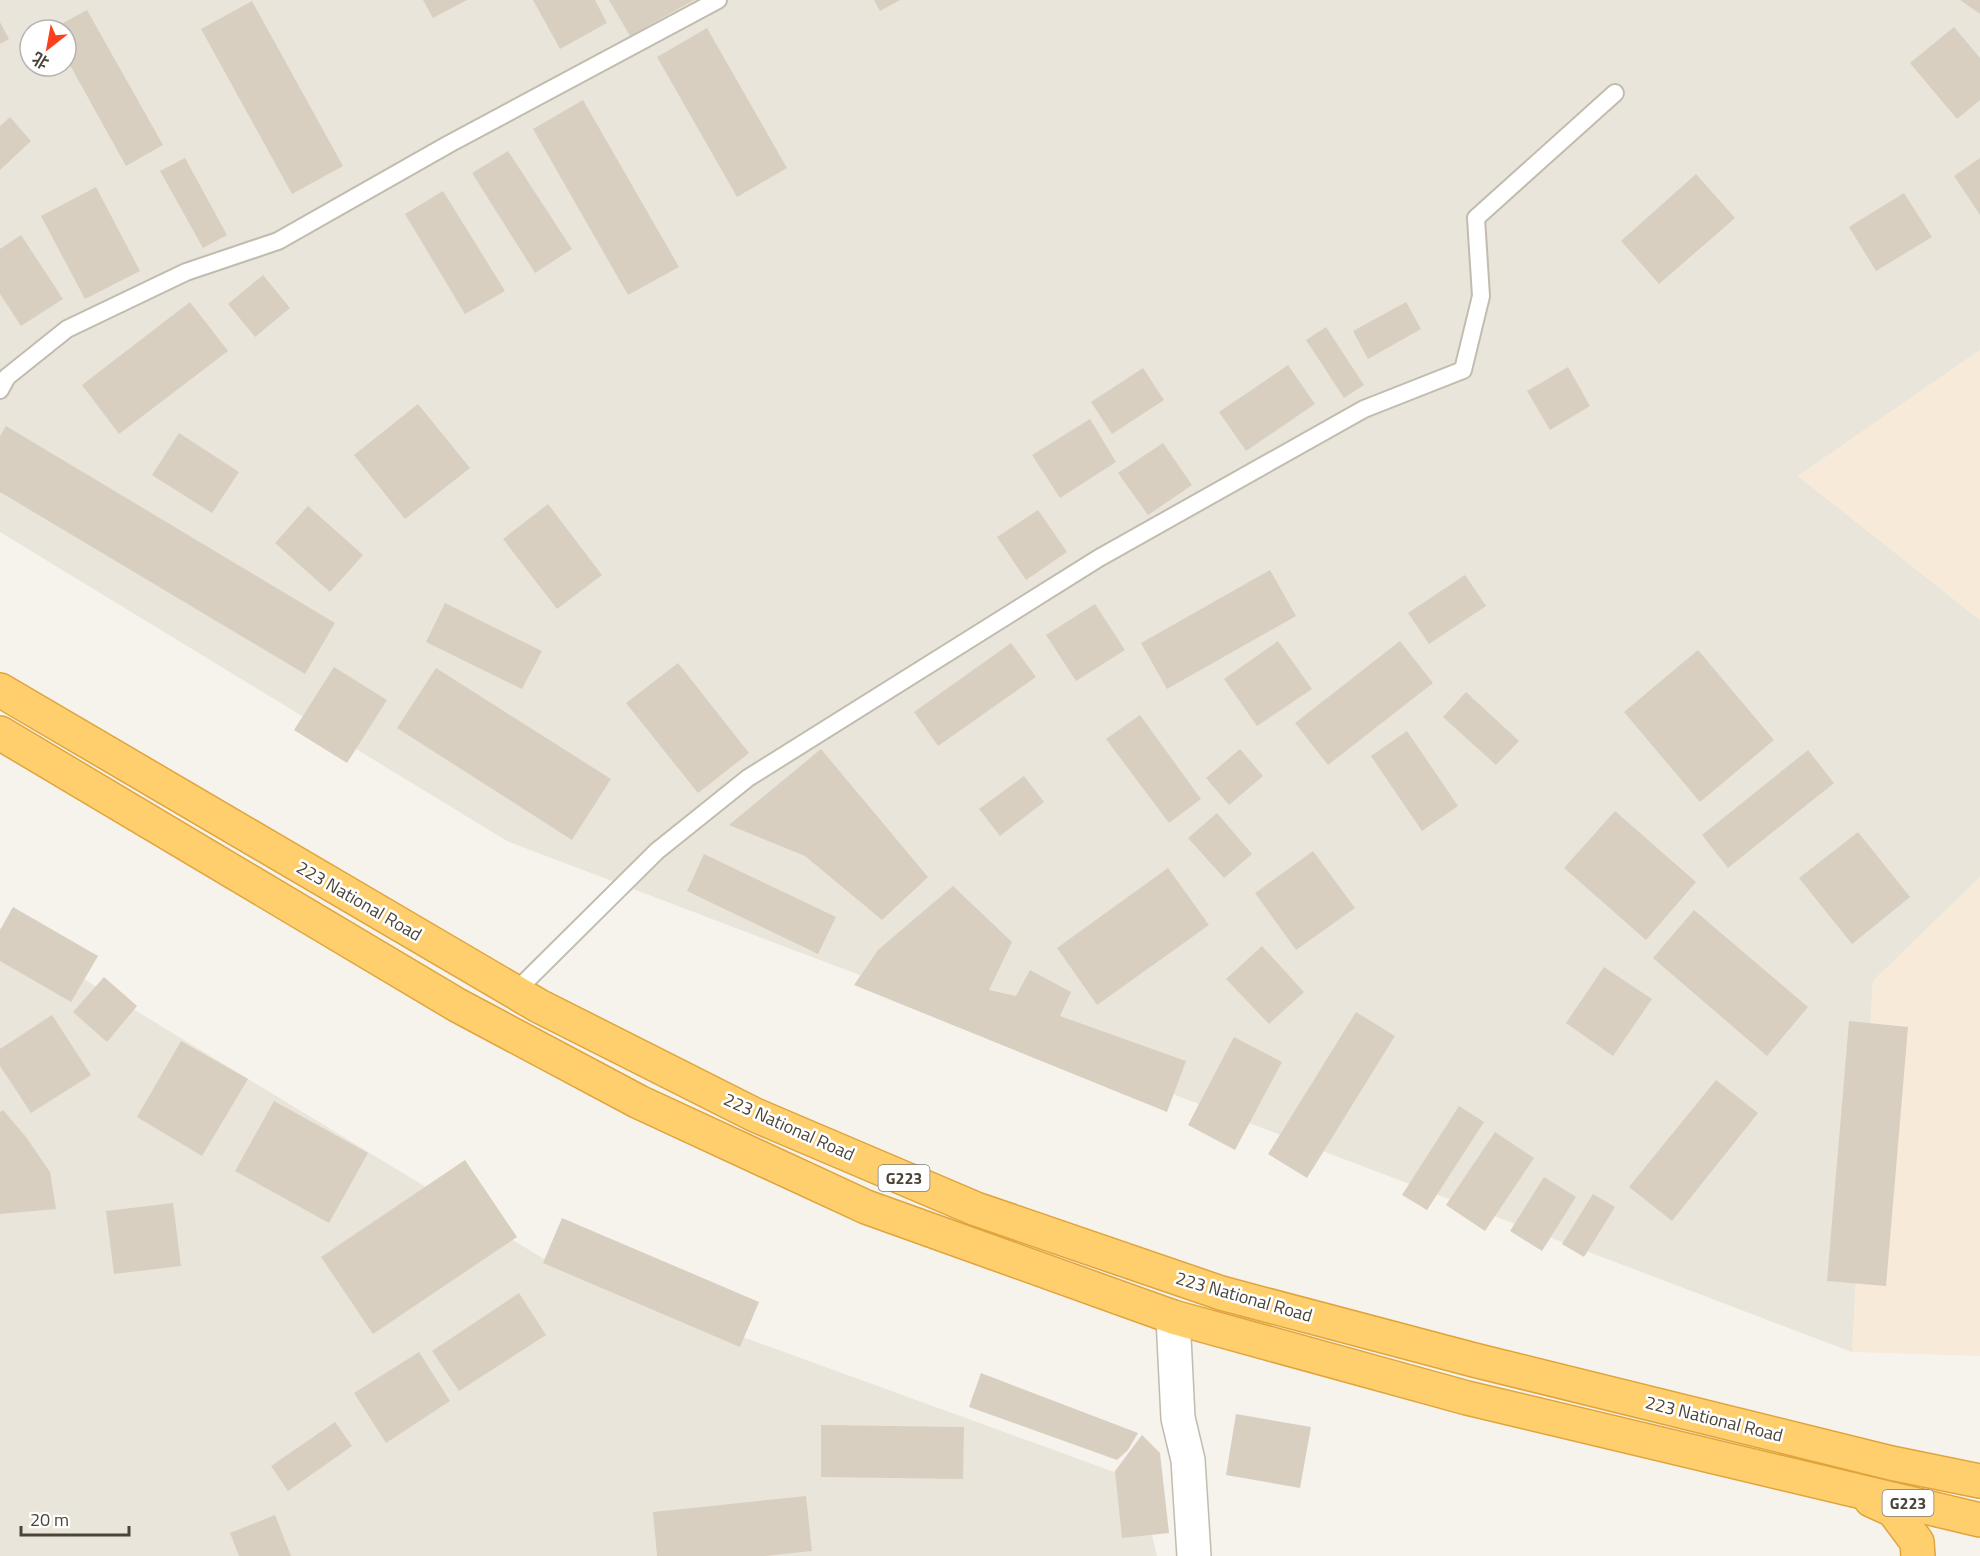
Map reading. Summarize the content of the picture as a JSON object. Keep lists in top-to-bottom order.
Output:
{
  "streets": {
    "highway": ["223 National Road", "G223"]
  },
  "crossings": [
    ["223 National Road", "G223"]
  ],
  "scale_bar": "20 m",
  "north": "bottom left"
}
